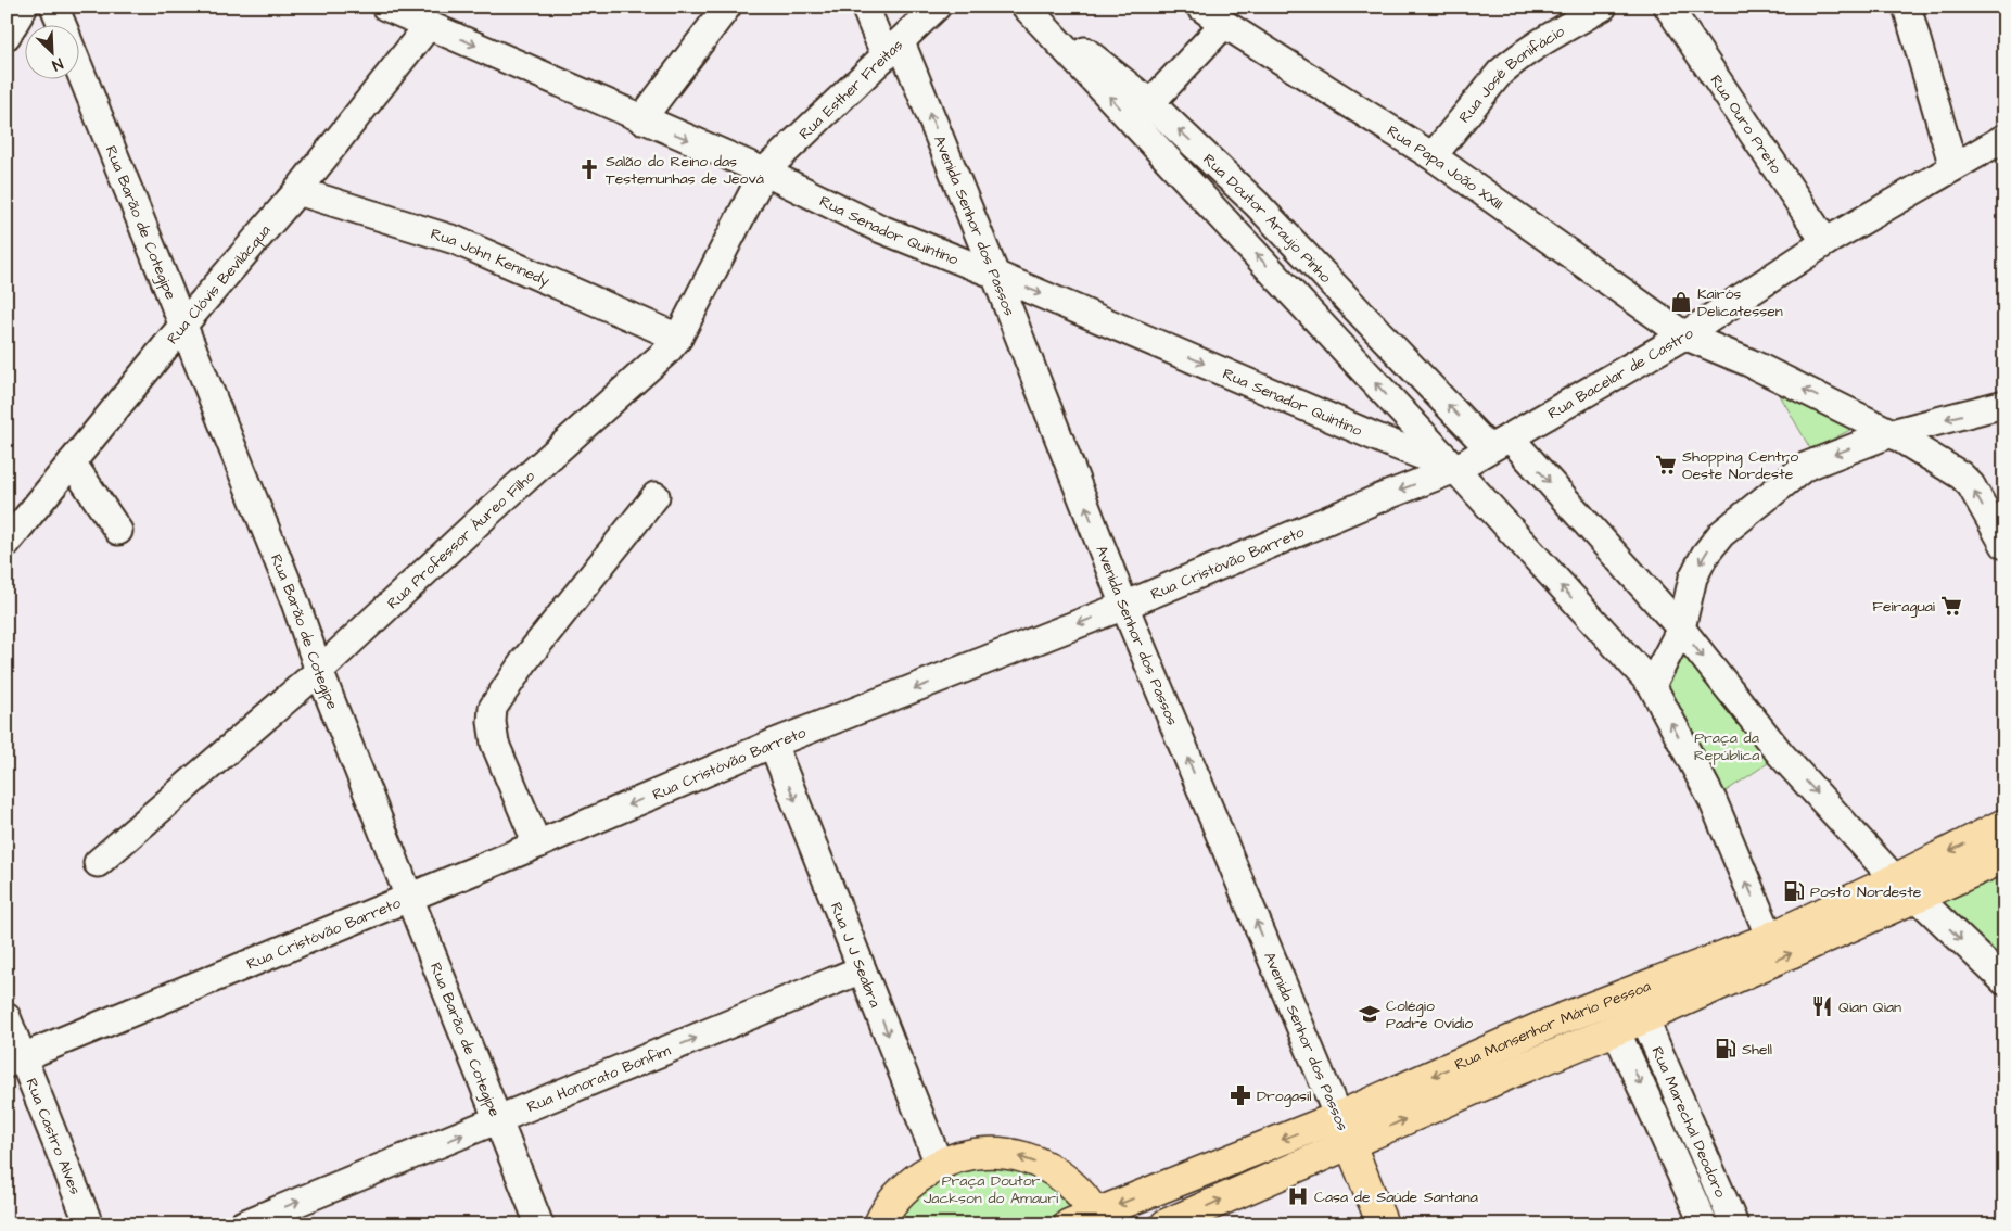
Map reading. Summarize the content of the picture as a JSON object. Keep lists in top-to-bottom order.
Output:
{
  "streets": {
    "main road": ["Avenida Senhor dos Passos", "Rua Monsenhor Mário Pessoa"],
    "street": [
      "Rua José Bonifácio",
      "Rua Esther Freitas",
      "Rua Ouro Preto",
      "Rua Papa João XXIII",
      "Rua Doutor Araujo Pinho",
      "Rua Barão de Cotegipe",
      "Rua Senador Quintino",
      "Rua John Kennedy",
      "Rua Clóvis Bevilácqua",
      "Rua Bacelar de Castro",
      "Rua Professor Áureo Filho",
      "Rua Cristóvão Barreto",
      "Rua J J Seabra",
      "Rua Honorato Bonfim",
      "Rua Marechal Deodoro",
      "Rua Castro Alves"
    ]
  },
  "crossings": [
    ["Rua José Bonifácio", "Rua Papa João XXIII"],
    ["Rua Esther Freitas", "Avenida Senhor dos Passos"],
    ["Rua Esther Freitas", "Rua Senador Quintino"],
    ["Rua Esther Freitas", "Rua Professor Áureo Filho"],
    ["Rua Ouro Preto", "Rua Bacelar de Castro"],
    ["Rua Papa João XXIII", "Rua Bacelar de Castro"],
    ["Rua Doutor Araujo Pinho", "Rua Senador Quintino"],
    ["Rua Doutor Araujo Pinho", "Rua Bacelar de Castro"],
    ["Rua Doutor Araujo Pinho", "Rua Cristóvão Barreto"],
    ["Rua Barão de Cotegipe", "Rua Clóvis Bevilácqua"],
    ["Rua Barão de Cotegipe", "Rua Professor Áureo Filho"],
    ["Rua Barão de Cotegipe", "Rua Cristóvão Barreto"],
    ["Rua Barão de Cotegipe", "Rua Honorato Bonfim"],
    ["Avenida Senhor dos Passos", "Rua Senador Quintino"],
    ["Avenida Senhor dos Passos", "Rua Cristóvão Barreto"],
    ["Avenida Senhor dos Passos", "Rua Monsenhor Mário Pessoa"],
    ["Rua Senador Quintino", "Rua Clóvis Bevilácqua"],
    ["Rua Senador Quintino", "Rua Bacelar de Castro"],
    ["Rua Senador Quintino", "Rua Professor Áureo Filho"],
    ["Rua Senador Quintino", "Rua Cristóvão Barreto"],
    ["Rua John Kennedy", "Rua Clóvis Bevilácqua"],
    ["Rua John Kennedy", "Rua Professor Áureo Filho"],
    ["Rua Bacelar de Castro", "Rua Cristóvão Barreto"],
    ["Rua Cristóvão Barreto", "Rua J J Seabra"],
    ["Rua Cristóvão Barreto", "Rua Castro Alves"],
    ["Rua J J Seabra", "Rua Honorato Bonfim"],
    ["Rua Monsenhor Mário Pessoa", "Rua Marechal Deodoro"]
  ],
  "one_way": [
    "Rua Papa João XXIII",
    "Rua Doutor Araujo Pinho",
    "Avenida Senhor dos Passos",
    "Rua Senador Quintino",
    "Rua Cristóvão Barreto",
    "Rua J J Seabra",
    "Rua Honorato Bonfim"
  ],
  "parks": ["Praça da República", "Praça Doutor Jackson do Amauri"],
  "places": {
    "church": ["Salão do Reino das Testemunhas de Jeová"],
    "shop": ["Kairós Delicatessen"],
    "supermarket": ["Shopping Centro Oeste Nordeste", "Feiraguai"],
    "fuel station": ["Posto Nordeste", "Shell"],
    "restaurant": ["Qian Qian"],
    "school or university": ["Colégio Padre Ovídio"],
    "pharmacy": ["Drogasil"],
    "hospital": ["Casa de Saúde Santana"]
  },
  "north": "bottom right"
}
